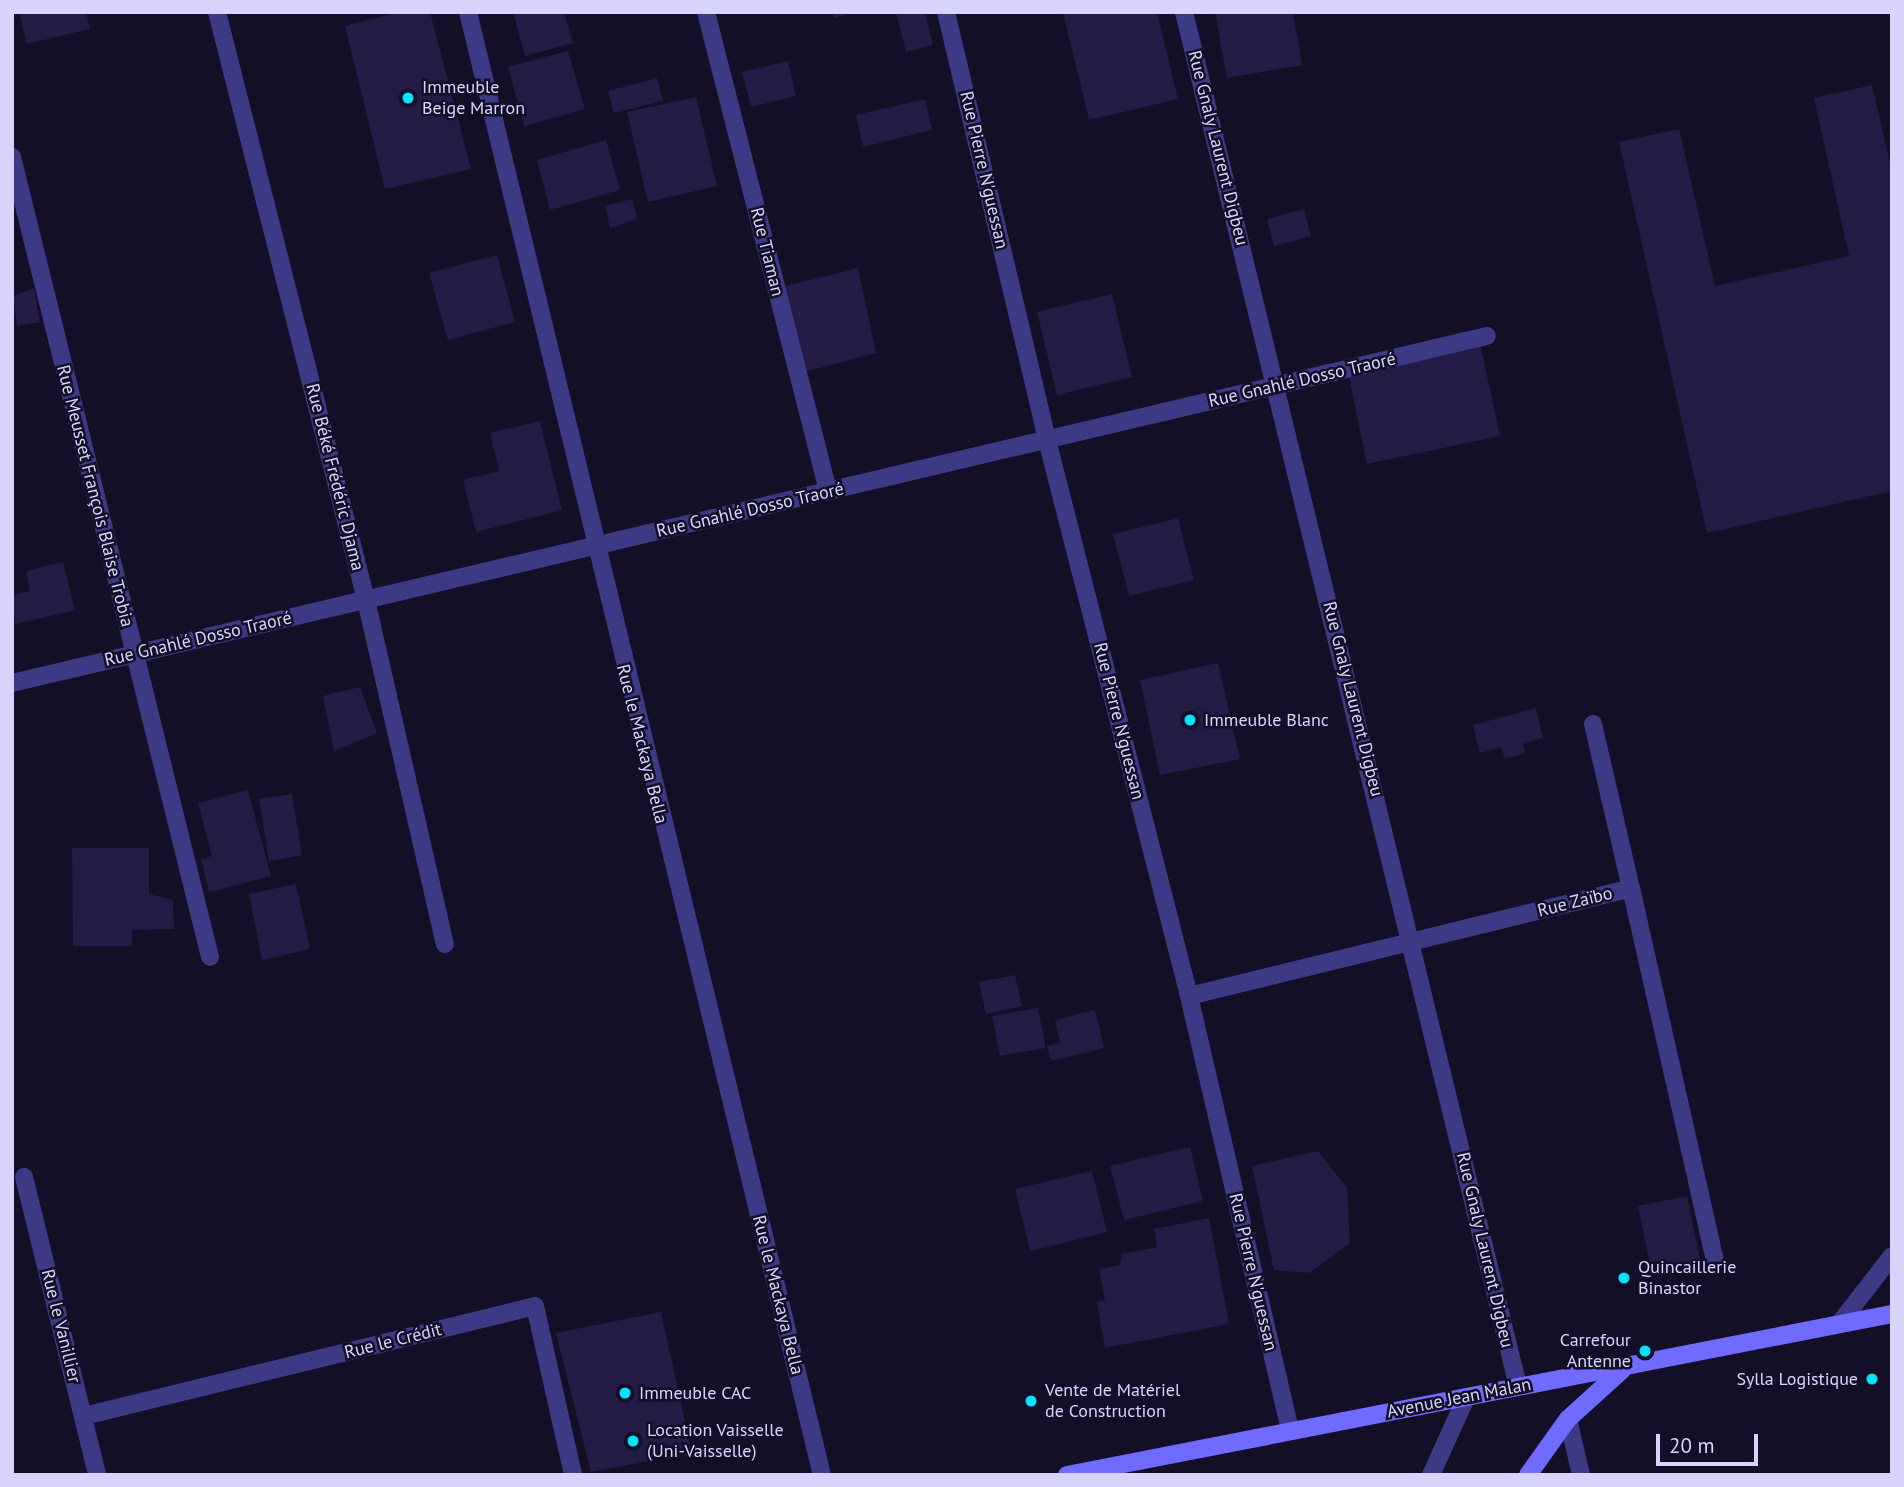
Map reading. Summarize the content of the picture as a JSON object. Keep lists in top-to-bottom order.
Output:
{
  "streets": {
    "main road": ["Avenue Jean Malan"],
    "street": [
      "Rue Gnaly Laurent Digbeu",
      "Rue Pierre N'guessan",
      "Rue Tiaman",
      "Rue Gnahlé Dosso Traoré",
      "Rue Béké Frédéric Djama",
      "Rue Meusset François Blaise Trobia",
      "Rue le Mackaya Bella",
      "Rue Zaïbo",
      "Rue le Vanillier",
      "Rue le Crédit"
    ]
  },
  "crossings": [
    ["Rue Gnaly Laurent Digbeu", "Rue Gnahlé Dosso Traoré"],
    ["Rue Gnaly Laurent Digbeu", "Rue Zaïbo"],
    ["Rue Gnaly Laurent Digbeu", "Avenue Jean Malan"],
    ["Rue Pierre N'guessan", "Rue Gnahlé Dosso Traoré"],
    ["Rue Pierre N'guessan", "Rue Zaïbo"],
    ["Rue Pierre N'guessan", "Avenue Jean Malan"],
    ["Rue Tiaman", "Rue Gnahlé Dosso Traoré"],
    ["Rue Gnahlé Dosso Traoré", "Rue Béké Frédéric Djama"],
    ["Rue Gnahlé Dosso Traoré", "Rue Meusset François Blaise Trobia"],
    ["Rue Gnahlé Dosso Traoré", "Rue le Mackaya Bella"],
    ["Rue le Vanillier", "Rue le Crédit"]
  ],
  "places": [
    "Immeuble Beige Marron",
    "Immeuble Blanc",
    "Quincaillerie Binastor",
    "Carrefour Antenne",
    "Sylla Logistique",
    "Immeuble CAC",
    "Vente de Matériel de Construction",
    "Location Vaisselle (Uni-Vaisselle)"
  ],
  "scale_bar": "20 m"
}
